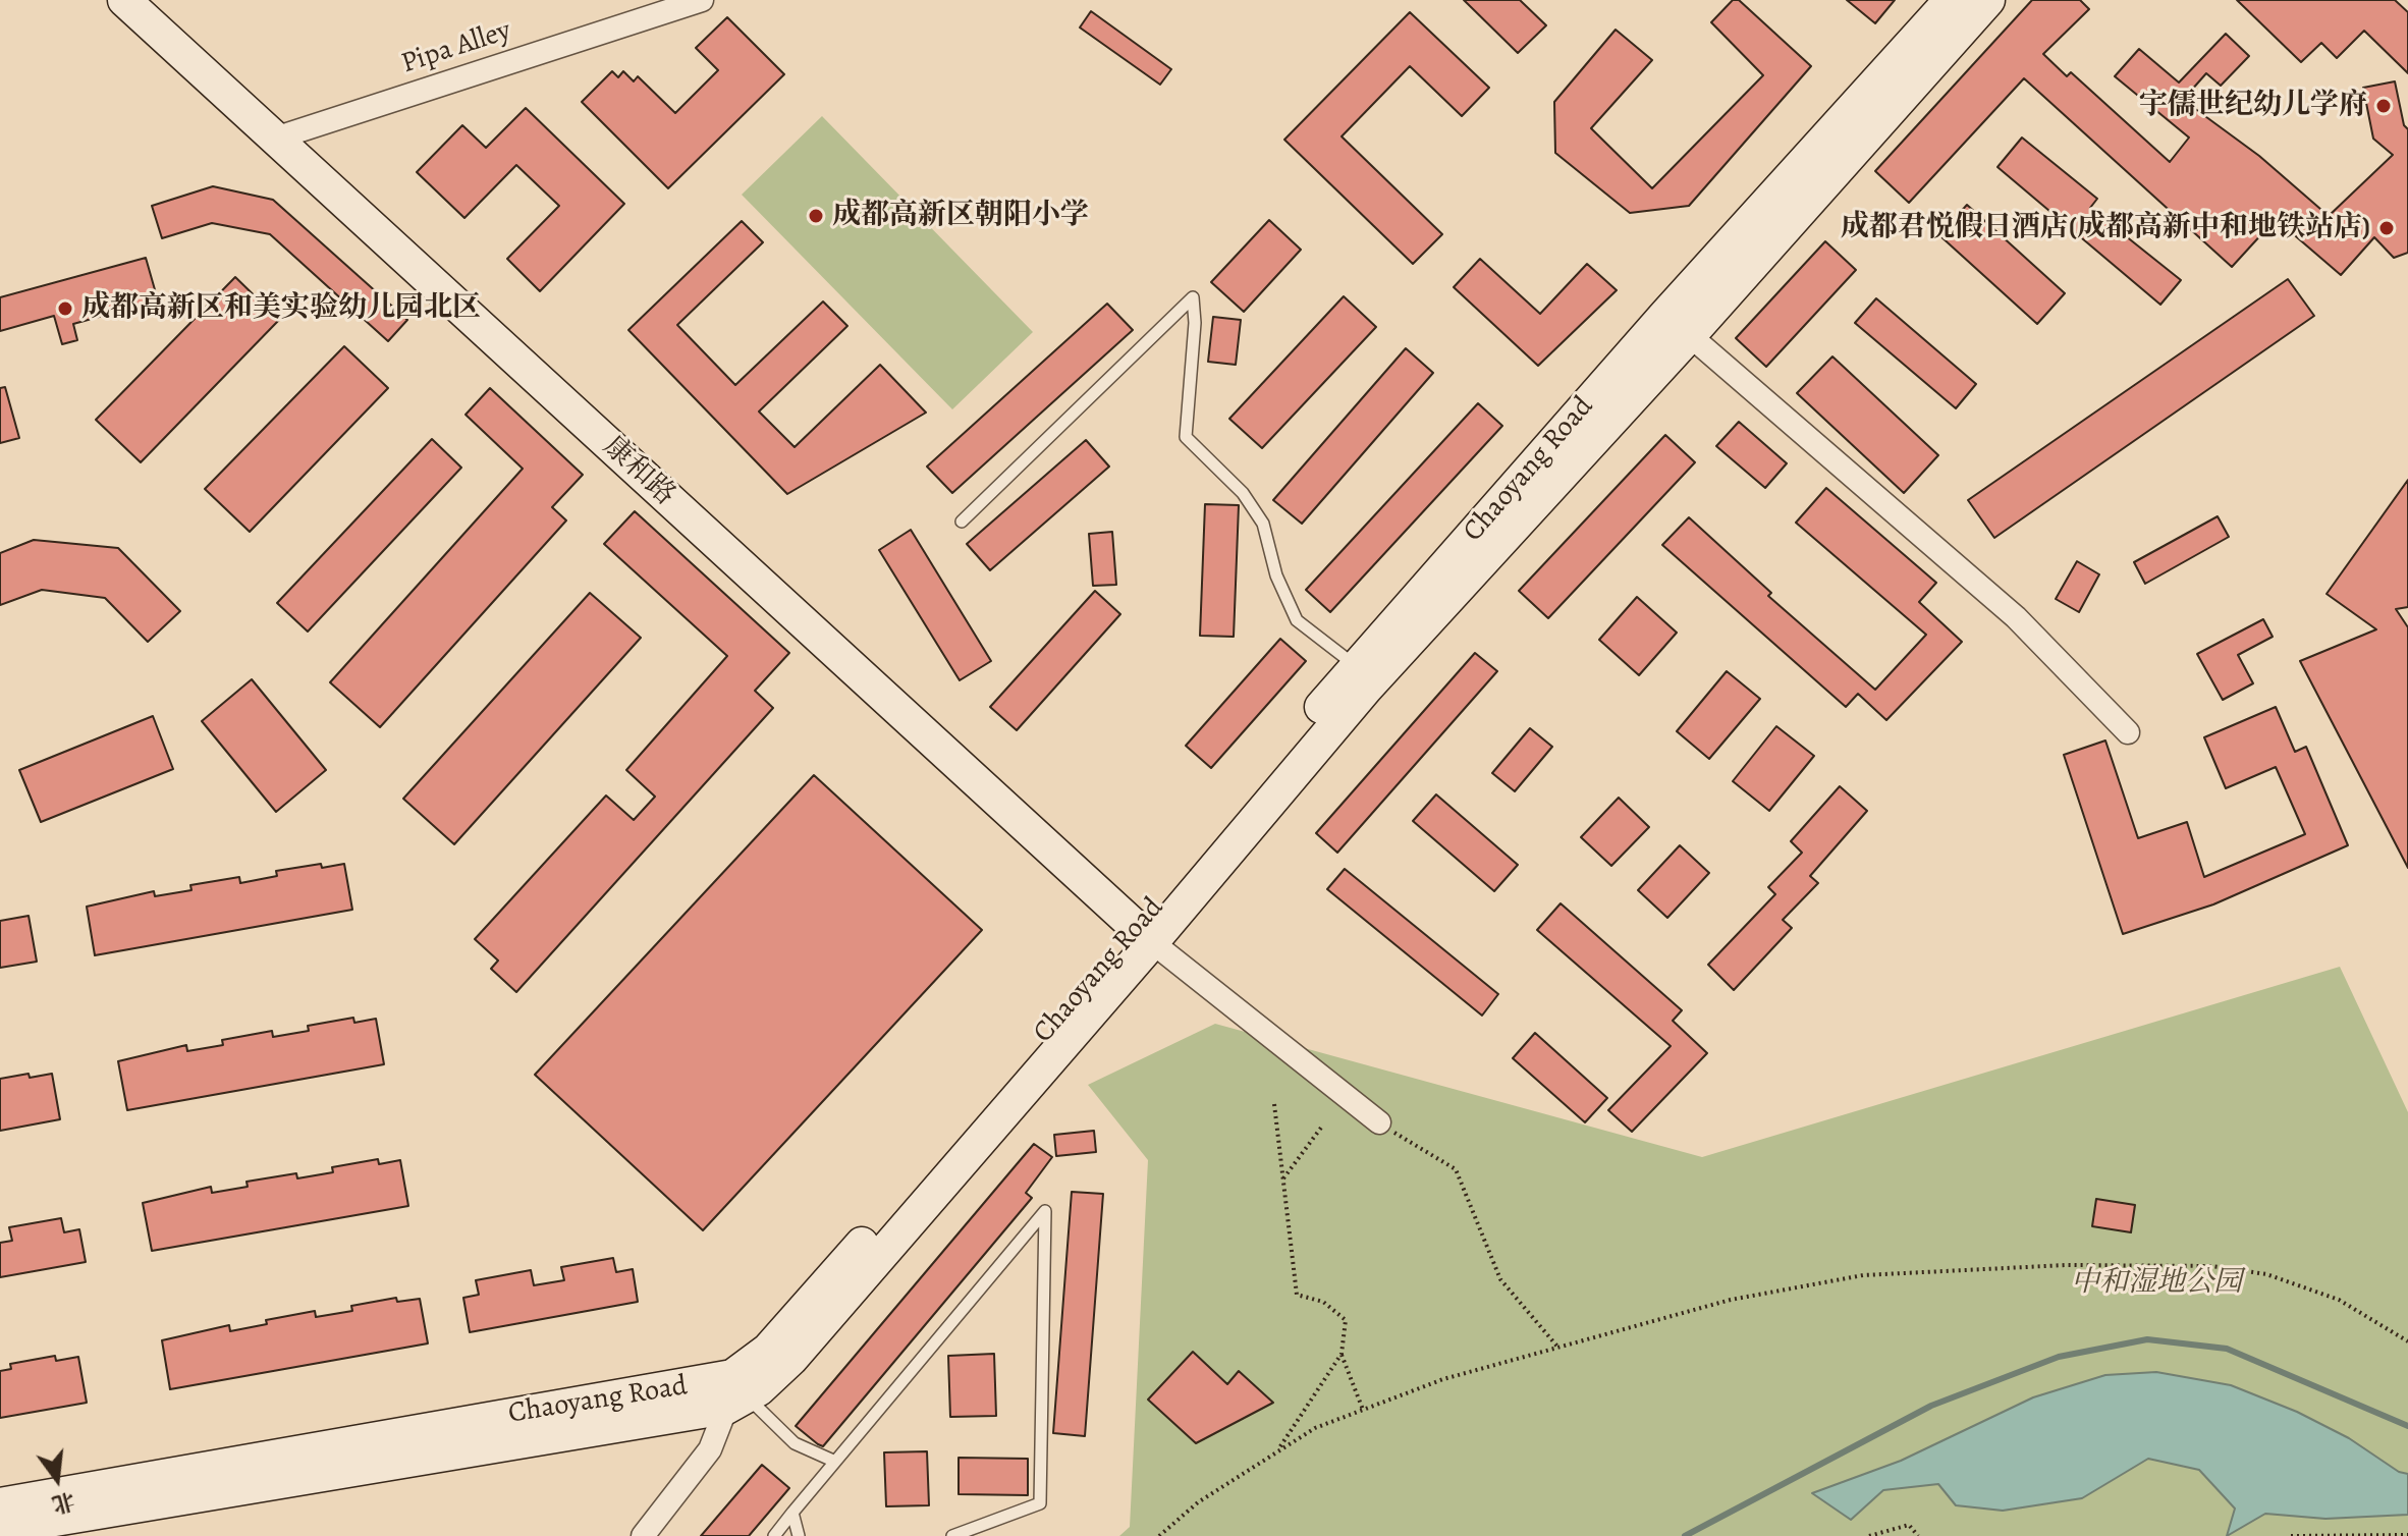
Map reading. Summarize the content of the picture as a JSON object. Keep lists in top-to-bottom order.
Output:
{
  "streets": {
    "main road": ["Chaoyang Road", "康和路"],
    "street": ["Pipa Alley"]
  },
  "crossings": [
    ["Pipa Alley", "康和路"],
    ["Chaoyang Road", "康和路"]
  ],
  "parks": ["中和湿地公园"],
  "places": [
    "宇儒世纪幼儿学府",
    "成都高新区朝阳小学",
    "成都君悦假日酒店(成都高新中和地铁站店)",
    "成都高新区和美实验幼儿园北区"
  ],
  "north": "bottom"
}
